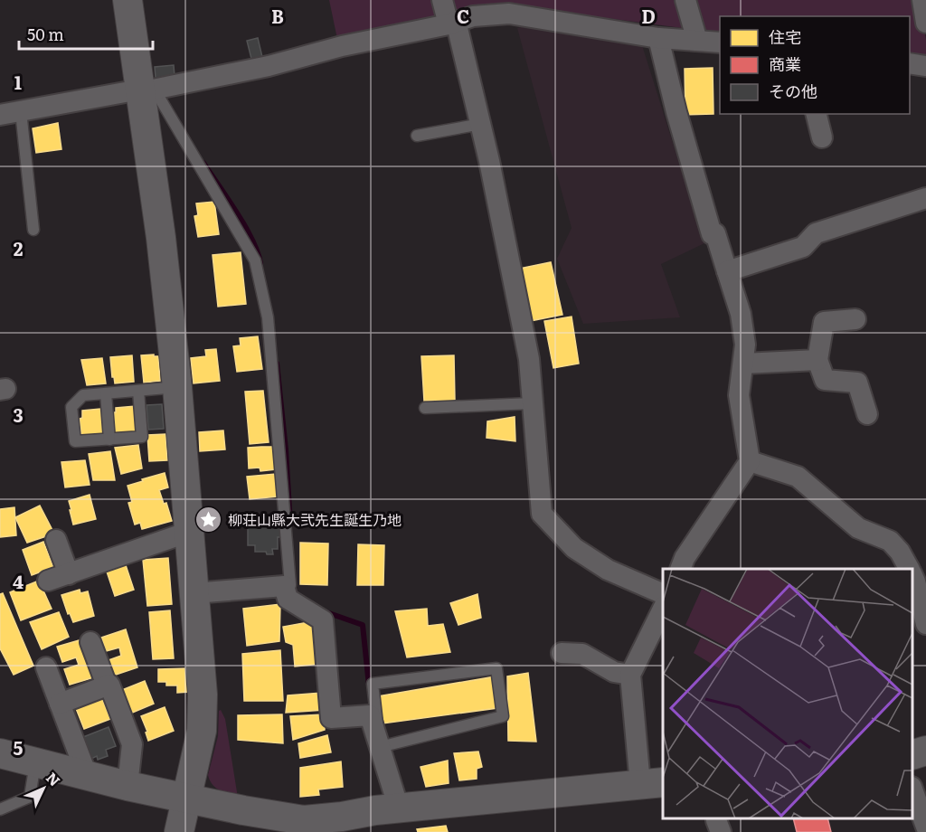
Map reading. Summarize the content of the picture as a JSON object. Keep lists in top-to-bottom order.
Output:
{
  "places": {
    "place": ["柳荘山縣大弐先生誕生乃地"]
  },
  "legend": ["住宅", "商業", "その他"],
  "scale_bar": "50 m",
  "north": "top right",
  "grid": {
    "columns": ["B", "C", "D"],
    "rows": [
      "1",
      "2",
      "3",
      "4",
      "5"
    ]
  }
}
